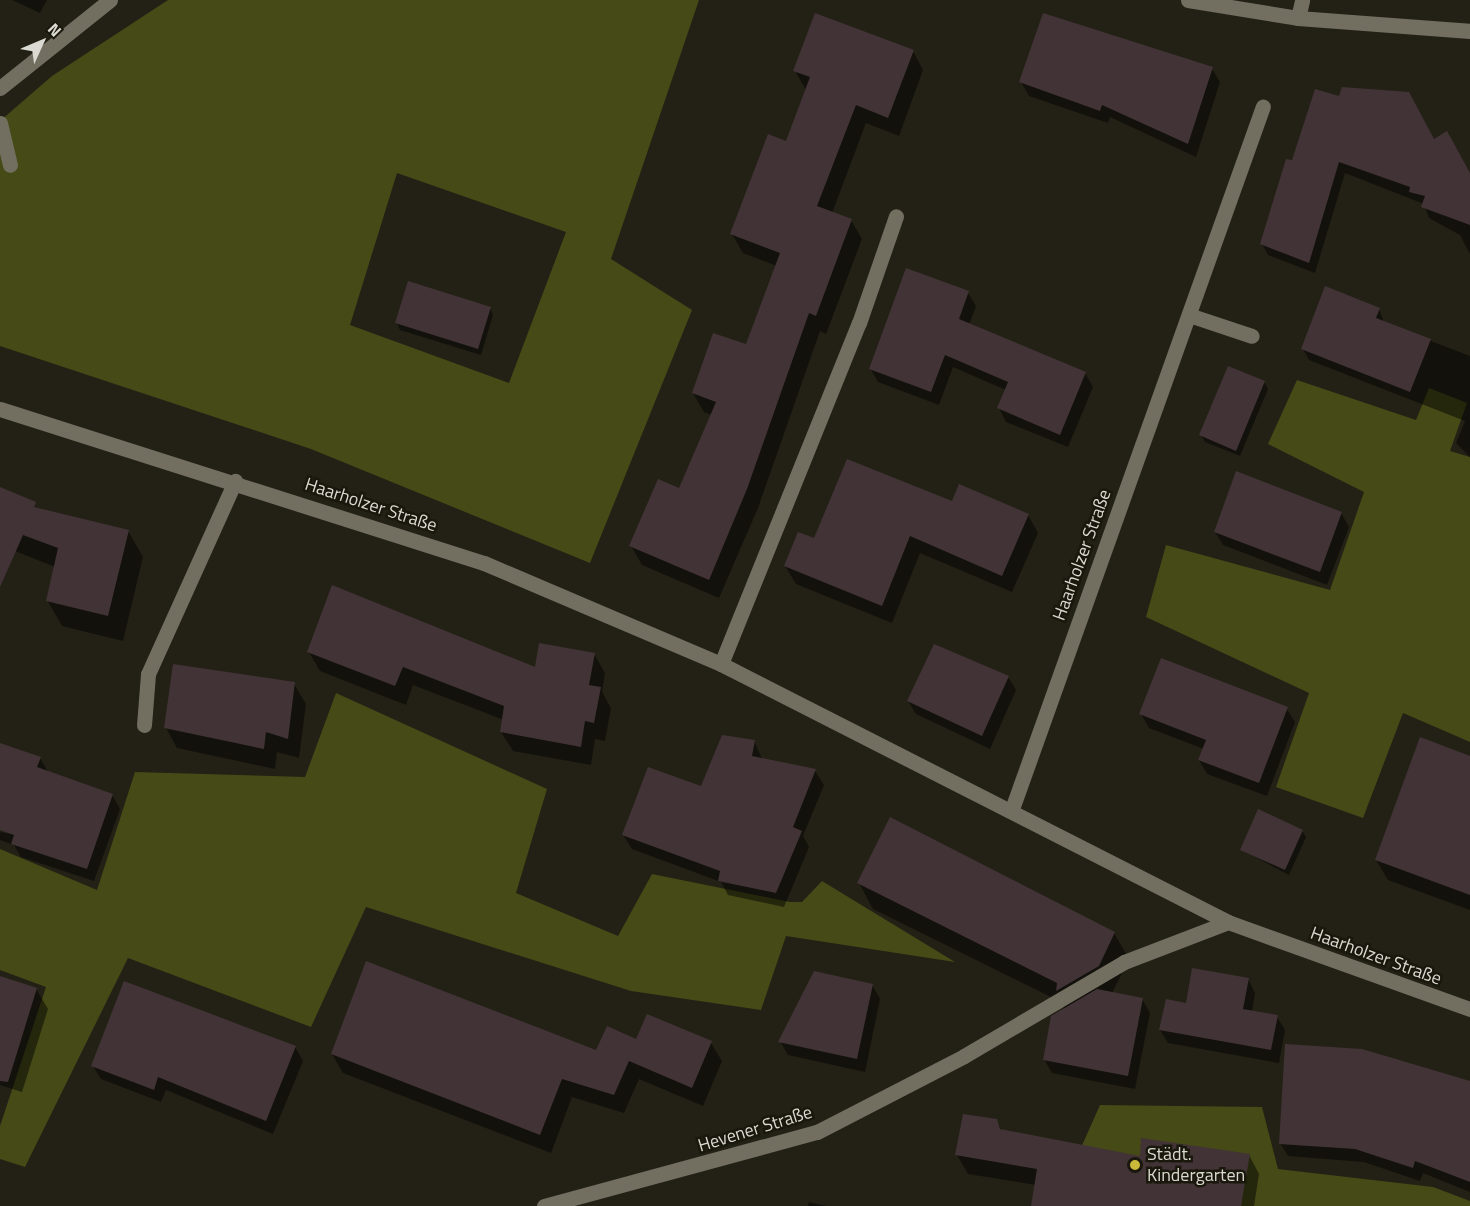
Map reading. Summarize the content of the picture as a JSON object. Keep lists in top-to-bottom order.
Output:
{
  "streets": {
    "street": ["Haarholzer Straße", "Hevener Straße"]
  },
  "crossings": [
    ["Haarholzer Straße", "Hevener Straße"]
  ],
  "places": ["Städt. Kindergarten"],
  "north": "top right"
}
